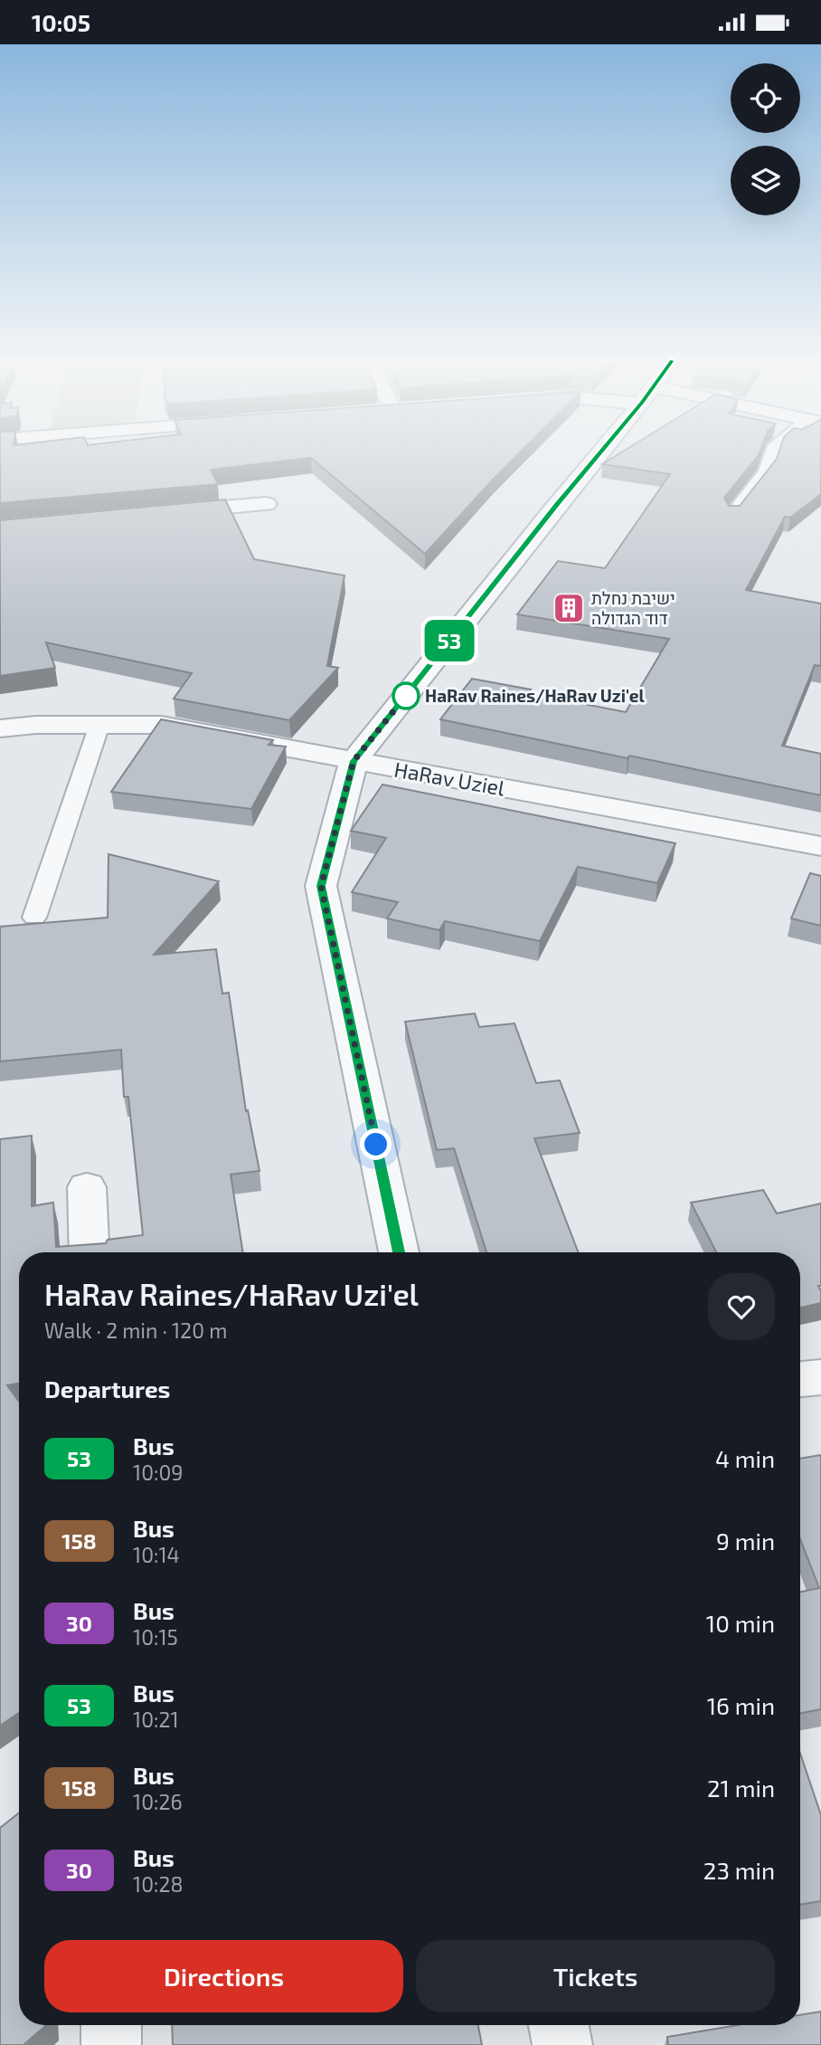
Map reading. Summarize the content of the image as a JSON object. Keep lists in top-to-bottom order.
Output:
{
  "streets": {
    "street": ["HaRav Uziel"]
  },
  "places": {
    "building": ["ישיבת נחלת דוד הגדולה"],
    "other": ["HaRav Raines/HaRav Uzi'el"]
  },
  "lines": ["bus line 53"],
  "page": {
    "status": "10:05",
    "on_map": "53",
    "heading": [
      ["HaRav Raines/HaRav Uzi'el", "Walk · 2 min · 120 m"],
      "Departures"
    ],
    "list": [
      {
        "mark": "53",
        "name": "Bus",
        "note": "10:09",
        "value": "4 min"
      },
      {
        "mark": "158",
        "name": "Bus",
        "note": "10:14",
        "value": "9 min"
      },
      {
        "mark": "30",
        "name": "Bus",
        "note": "10:15",
        "value": "10 min"
      },
      {
        "mark": "53",
        "name": "Bus",
        "note": "10:21",
        "value": "16 min"
      },
      {
        "mark": "158",
        "name": "Bus",
        "note": "10:26",
        "value": "21 min"
      },
      {
        "mark": "30",
        "name": "Bus",
        "note": "10:28",
        "value": "23 min"
      }
    ],
    "buttons": ["Directions", "Tickets"]
  }
}
